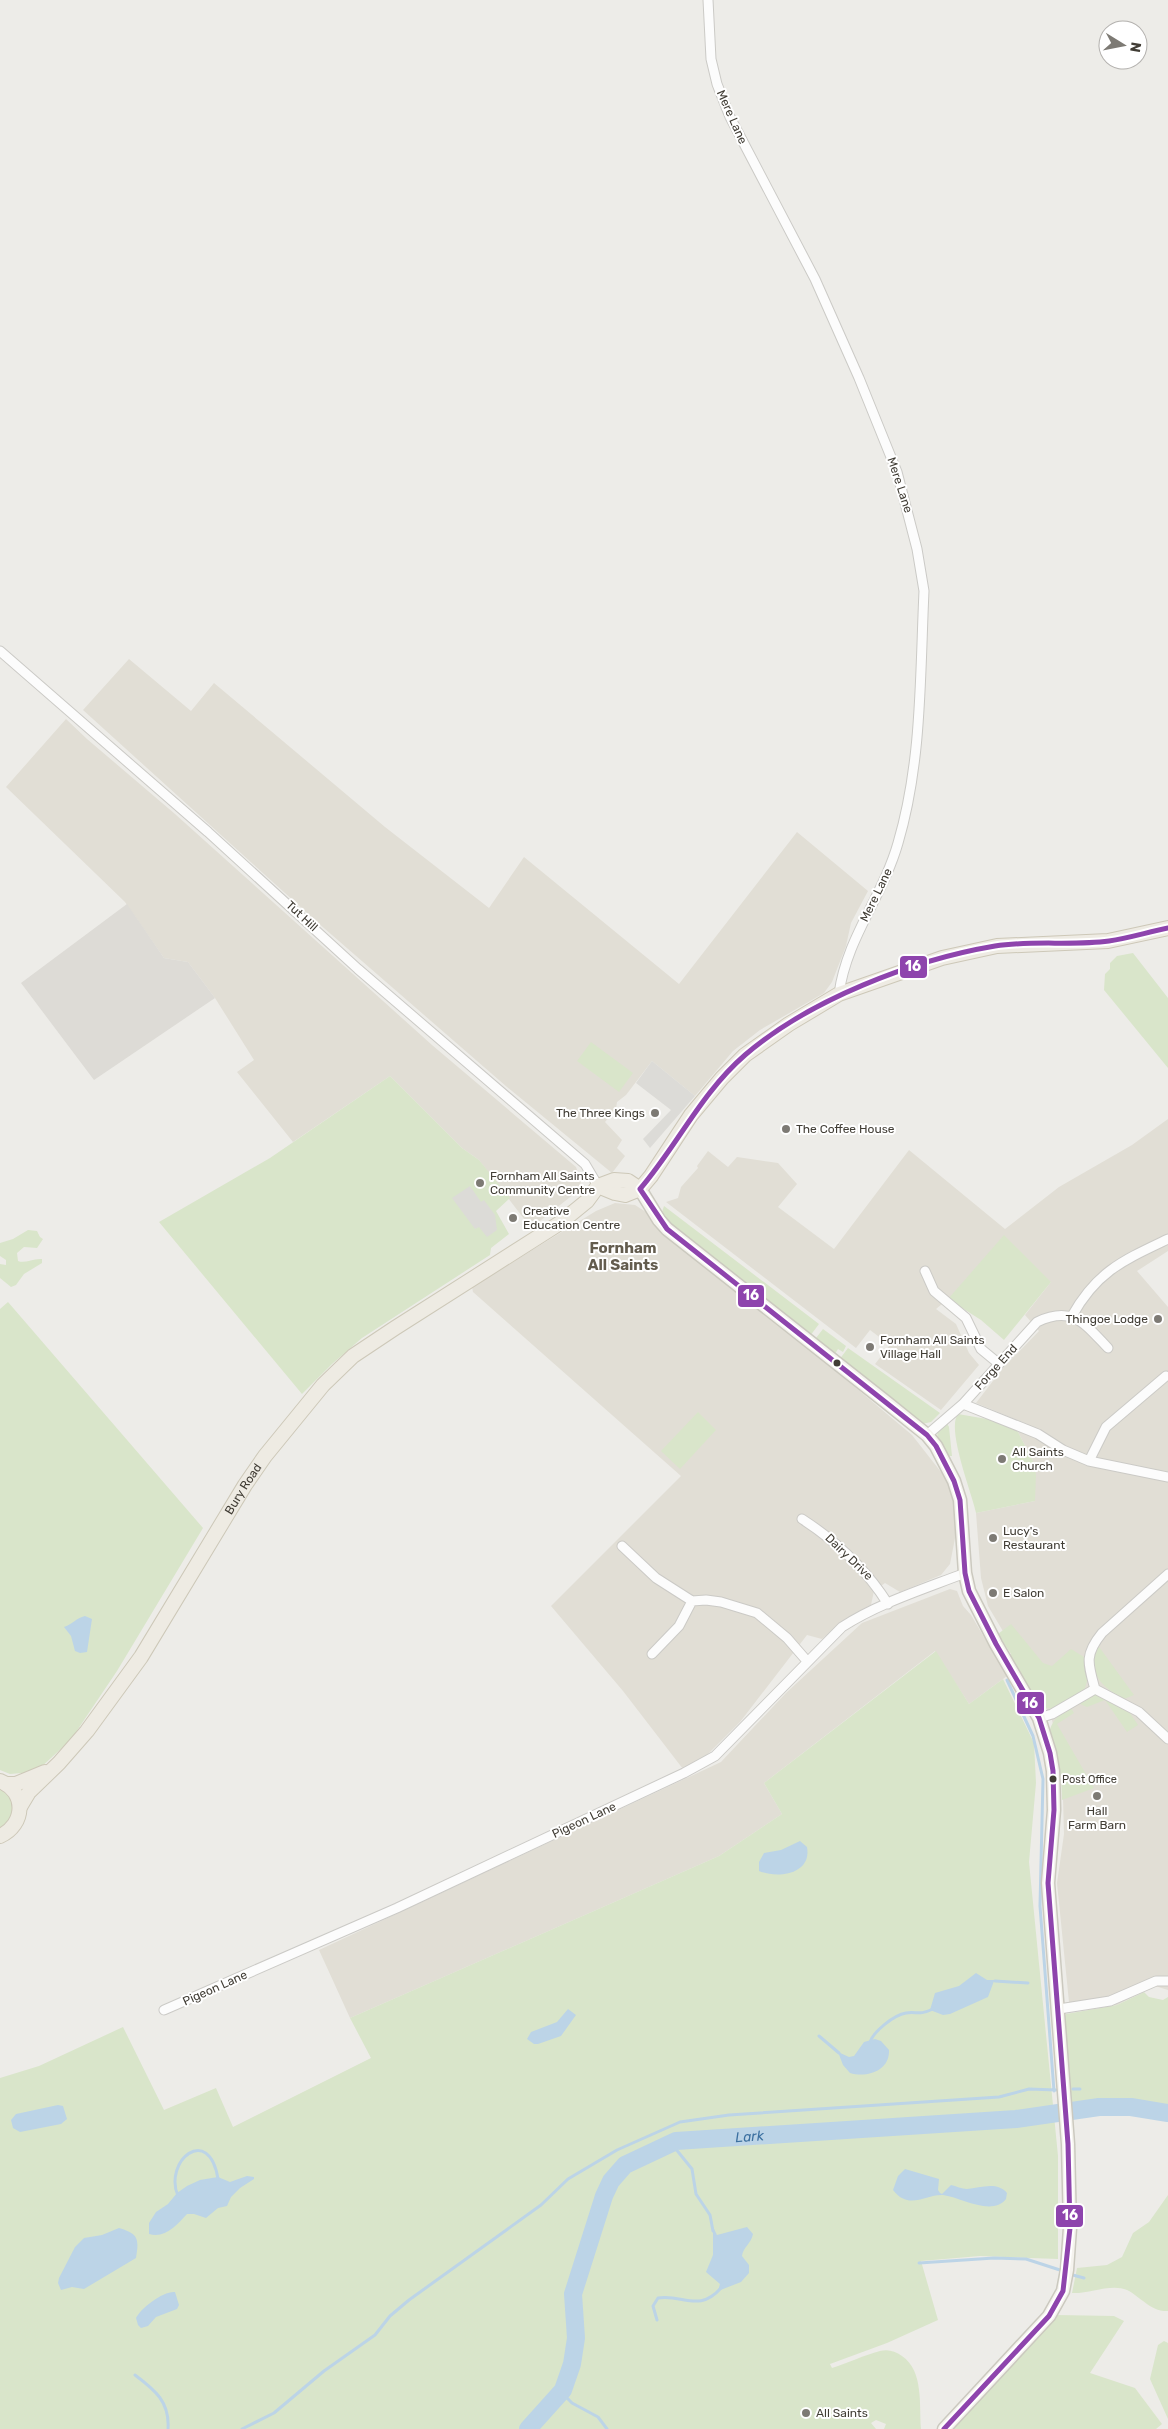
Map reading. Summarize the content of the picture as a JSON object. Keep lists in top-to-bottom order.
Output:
{
  "streets": {
    "main road": ["Bury Road"],
    "street": [
      "Mere Lane",
      "Tut Hill",
      "Forge End",
      "Dairy Drive",
      "Pigeon Lane"
    ]
  },
  "crossings": [
    ["Tut Hill", "Bury Road"],
    ["Dairy Drive", "Pigeon Lane"]
  ],
  "districts": ["Fornham All Saints"],
  "water": ["Lark"],
  "places": [
    "The Three Kings",
    "The Coffee House",
    "Fornham All Saints Community Centre",
    "Creative Education Centre",
    "Thingoe Lodge",
    "Fornham All Saints Village Hall",
    "All Saints Church",
    "Lucy's Restaurant",
    "E Salon",
    "Post Office",
    "Hall Farm Barn",
    "All Saints"
  ],
  "lines": ["transit line 16"],
  "north": "right"
}
